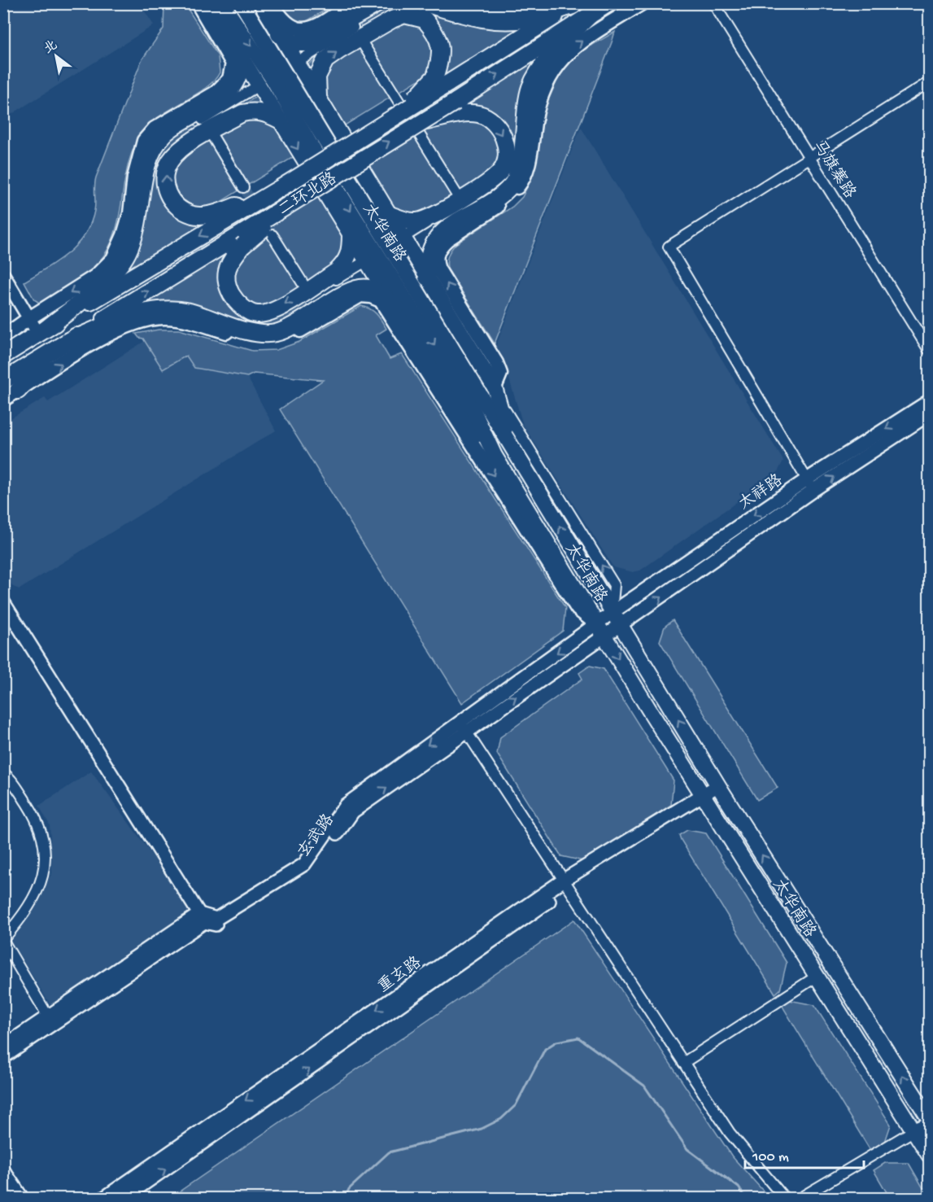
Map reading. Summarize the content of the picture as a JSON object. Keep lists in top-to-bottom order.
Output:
{
  "streets": {
    "highway": ["二环北路"],
    "main road": ["太华南路"],
    "street": [
      "马旗寨路",
      "太祥路",
      "玄武路",
      "重玄路"
    ]
  },
  "crossings": [
    ["太华南路", "太祥路"],
    ["太华南路", "玄武路"],
    ["太华南路", "重玄路"],
    ["太祥路", "玄武路"]
  ],
  "scale_bar": "100 m",
  "north": "top left"
}
